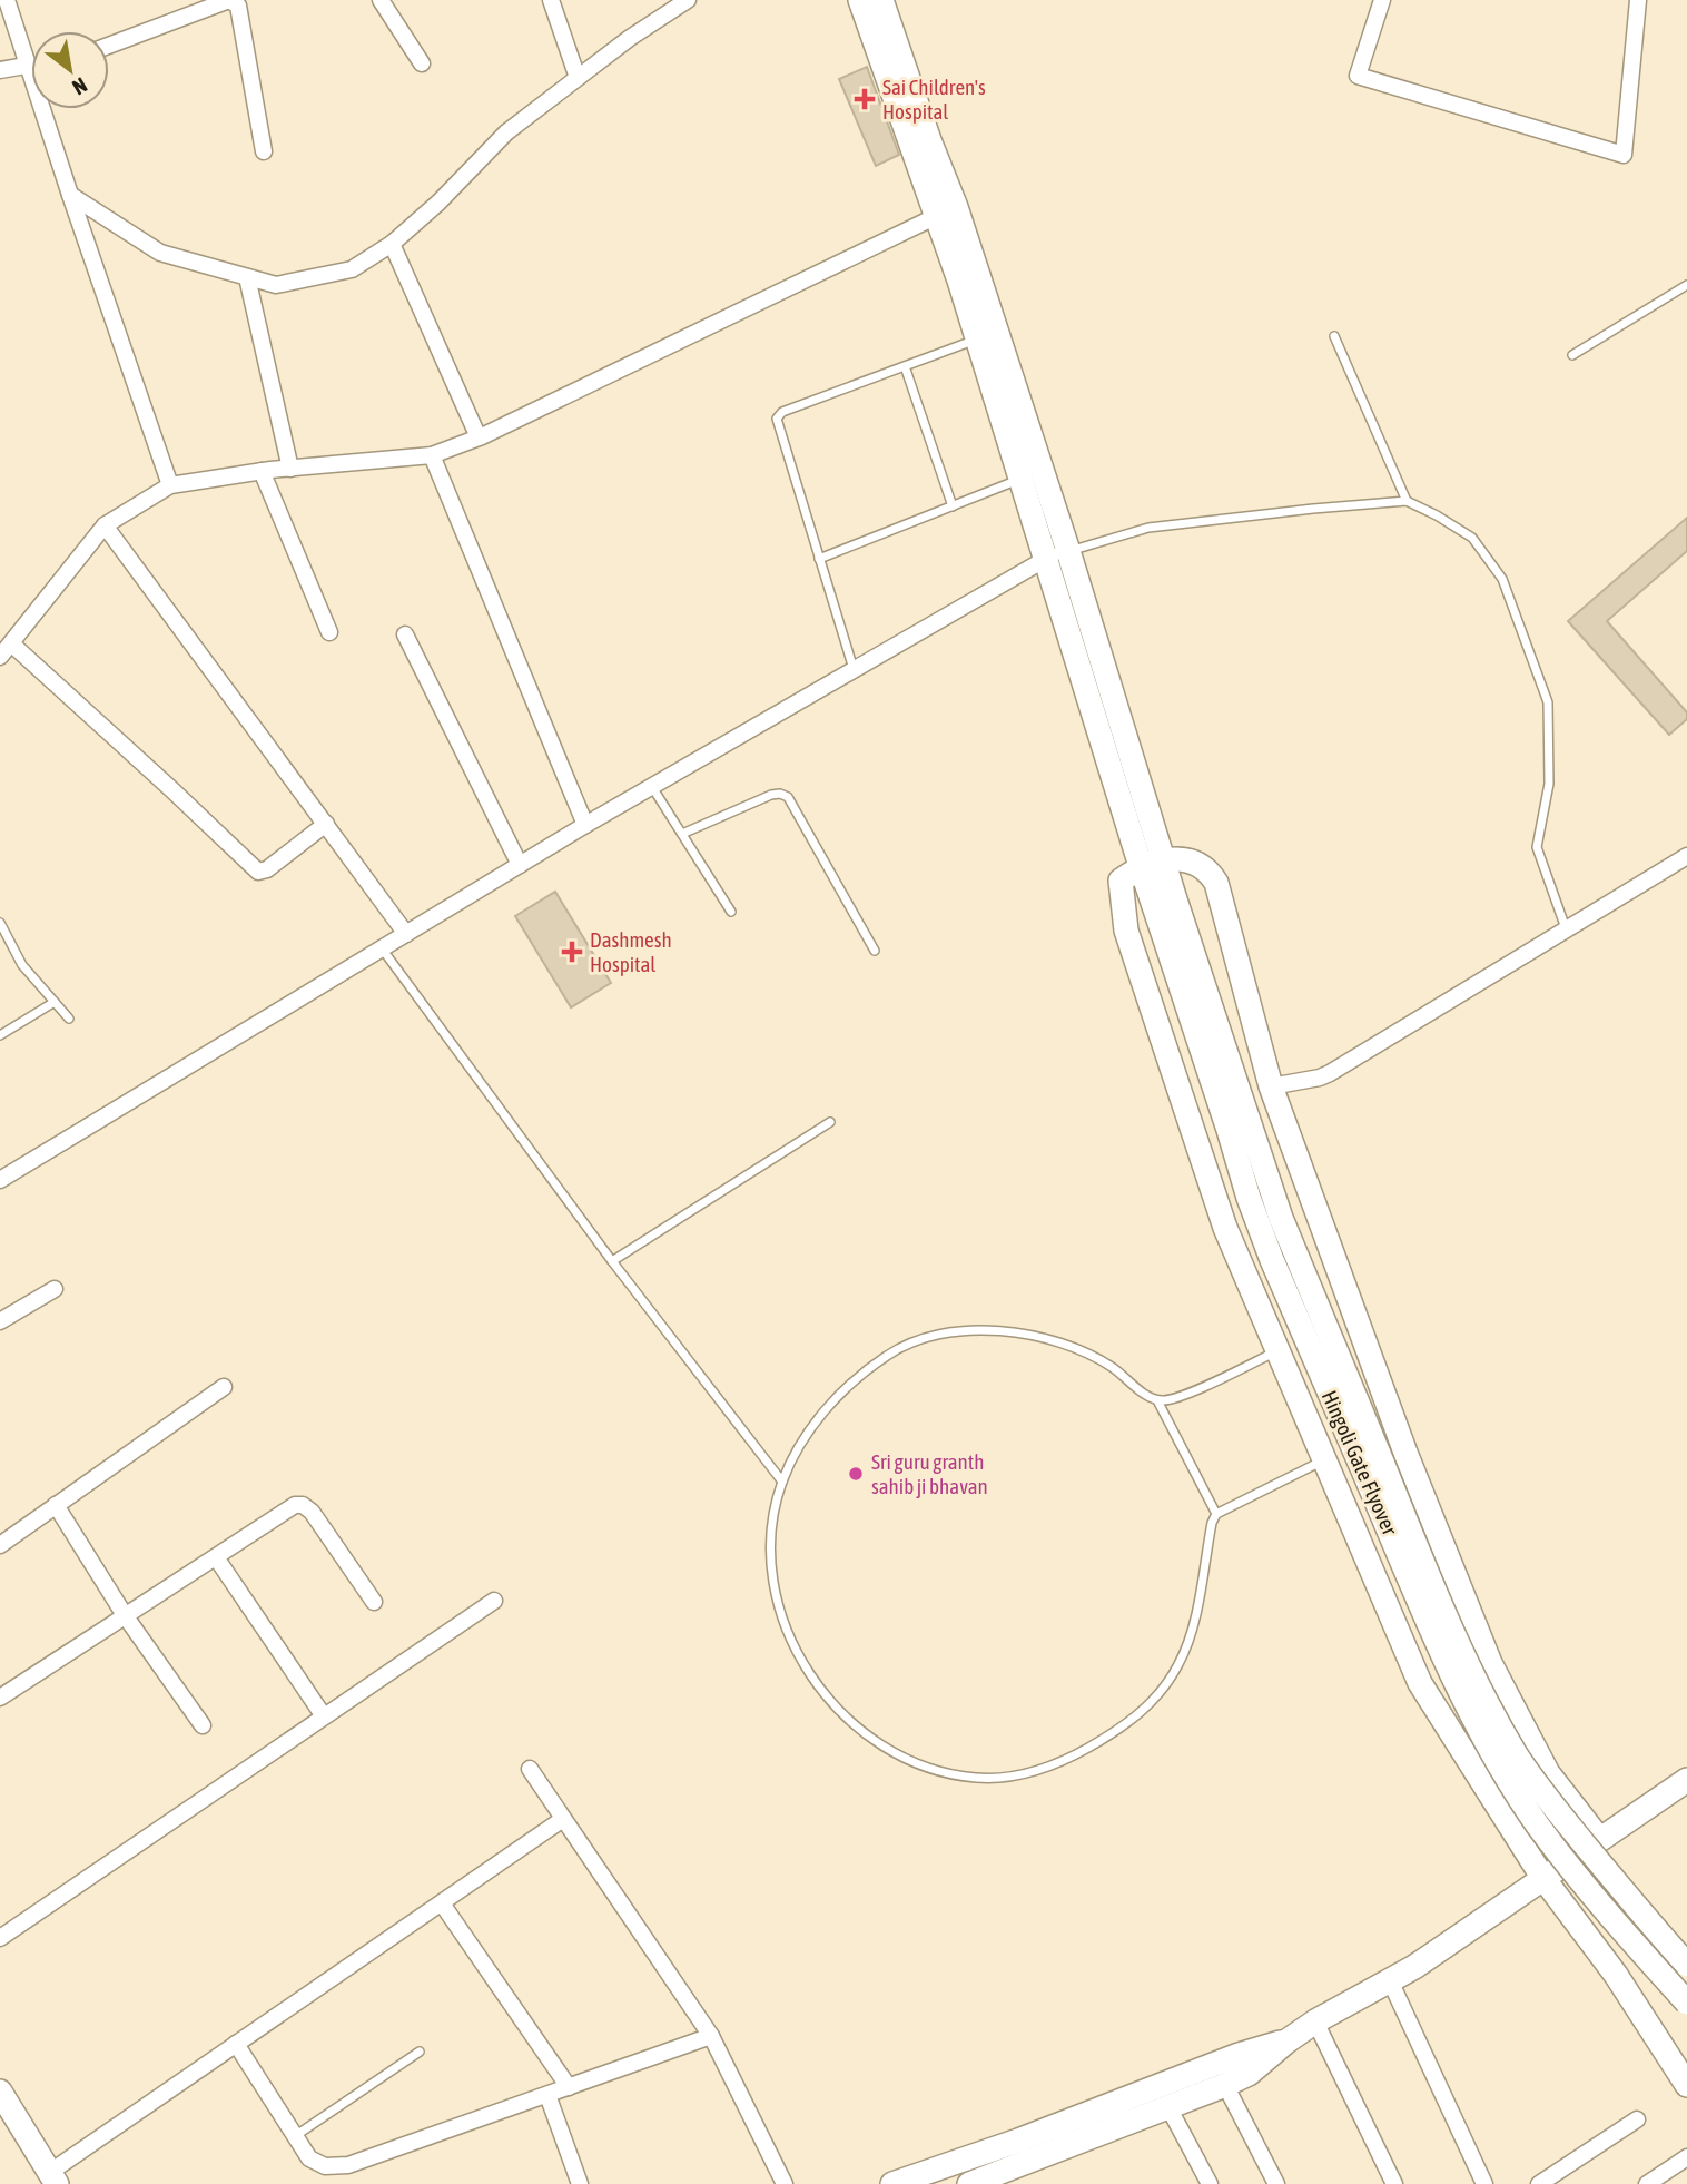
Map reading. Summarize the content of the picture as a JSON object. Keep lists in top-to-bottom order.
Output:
{
  "streets": {
    "main road": ["Hingoli Gate Flyover"]
  },
  "places": {
    "health": ["Sai Children's Hospital", "Dashmesh Hospital"],
    "other": ["Sri guru granth sahib ji bhavan"]
  },
  "north": "bottom right"
}
